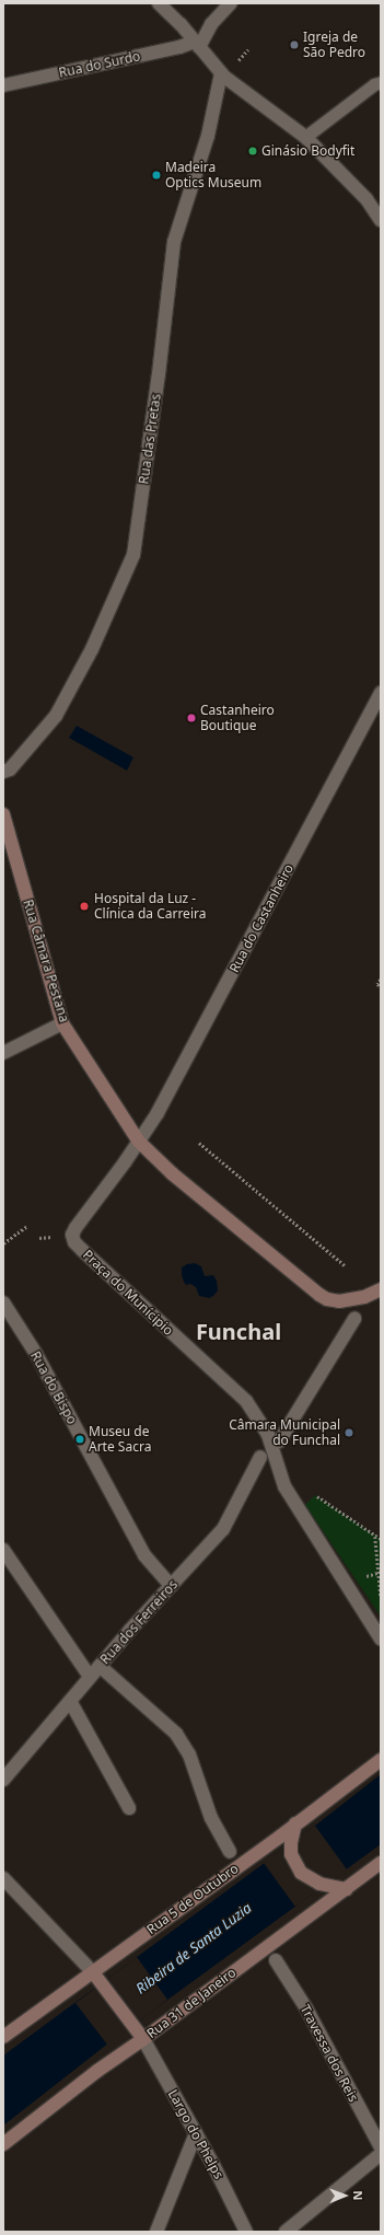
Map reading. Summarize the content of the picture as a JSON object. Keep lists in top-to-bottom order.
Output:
{
  "streets": {
    "main road": ["Rua Câmara Pestana", "Rua 5 de Outubro", "Rua 31 de Janeiro"],
    "street": [
      "Rua do Surdo",
      "Rua das Pretas",
      "Rua do Castanheiro",
      "Praça do Munícipio",
      "Rua do Bispo",
      "Rua dos Ferreiros",
      "Travessa dos Reis",
      "Largo do Phelps"
    ]
  },
  "crossings": [
    ["Rua do Castanheiro", "Rua Câmara Pestana"],
    ["Rua do Castanheiro", "Praça do Munícipio"],
    ["Rua Câmara Pestana", "Praça do Munícipio"],
    ["Rua do Bispo", "Rua dos Ferreiros"],
    ["Rua 31 de Janeiro", "Largo do Phelps"]
  ],
  "districts": ["Funchal"],
  "water": ["Ribeira de Santa Luzia"],
  "places": [
    "Igreja de São Pedro",
    "Ginásio Bodyfit",
    "Madeira Optics Museum",
    "Castanheiro Boutique",
    "Hospital da Luz - Clínica da Carreira",
    "Câmara Municipal do Funchal",
    "Museu de Arte Sacra"
  ],
  "north": "right"
}
